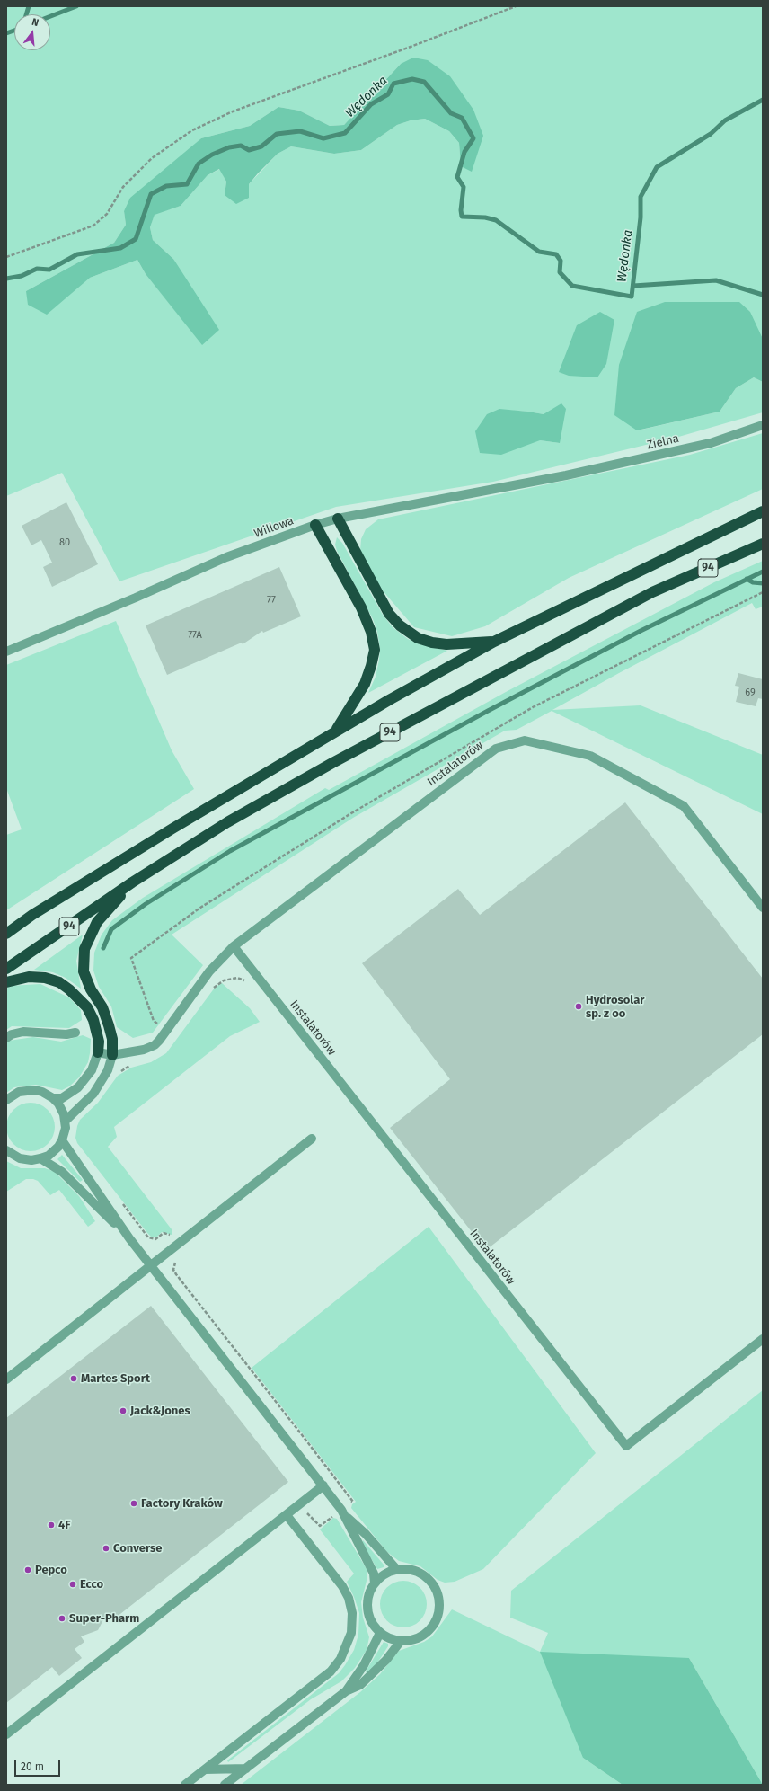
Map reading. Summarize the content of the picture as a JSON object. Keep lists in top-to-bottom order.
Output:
{
  "streets": {
    "highway": ["94"],
    "street": ["Zielna", "Willowa", "Instalatorów"]
  },
  "crossings": [
    ["Zielna", "Willowa"]
  ],
  "water": ["Wędonka"],
  "places": [
    "Hydrosolar sp. z oo",
    "Martes Sport",
    "Jack&Jones",
    "Factory Kraków",
    "4F",
    "Converse",
    "Pepco",
    "Ecco",
    "Super-Pharm"
  ],
  "house_numbers": [
    "80",
    "77",
    "77A",
    "69"
  ],
  "scale_bar": "20 m",
  "north": "top"
}
